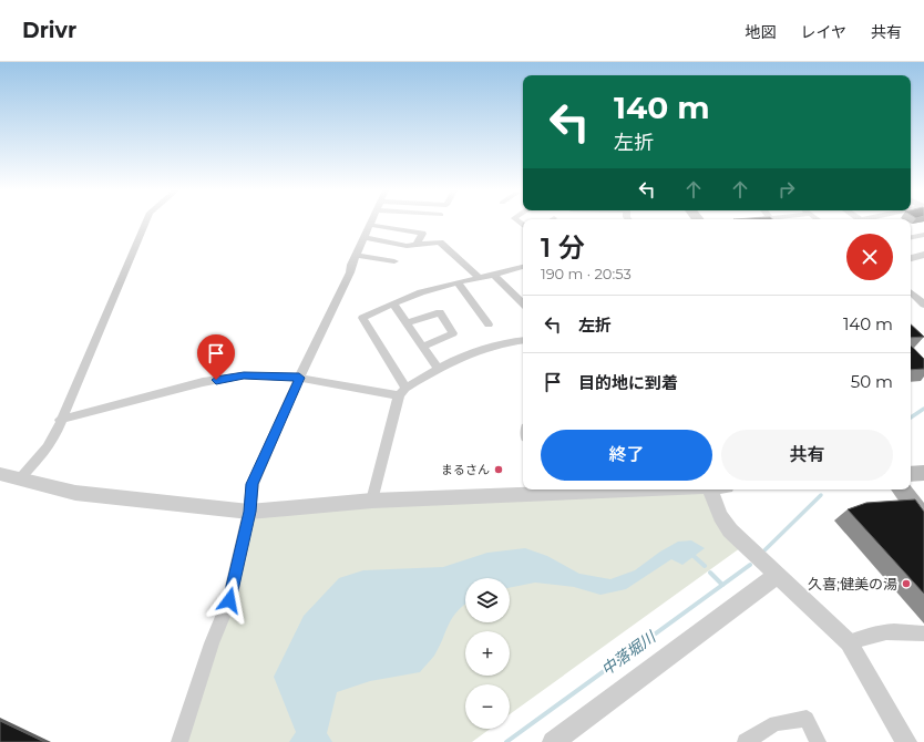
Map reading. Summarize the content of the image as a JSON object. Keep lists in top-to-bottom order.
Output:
{
  "water": ["中落堀川"],
  "places": ["まるさん", "久喜;健美の湯"],
  "page": {
    "header": "Drivr",
    "nav": ["地図", "レイヤ", "共有"],
    "turn": ["140 m", "左折"],
    "heading": ["1 分", "190 m · 20:53"],
    "list": [
      {
        "name": "左折",
        "value": "140 m"
      },
      {
        "name": "目的地に到着",
        "value": "50 m"
      }
    ],
    "buttons": ["終了", "共有"],
    "map_buttons": ["+", "−"]
  }
}
